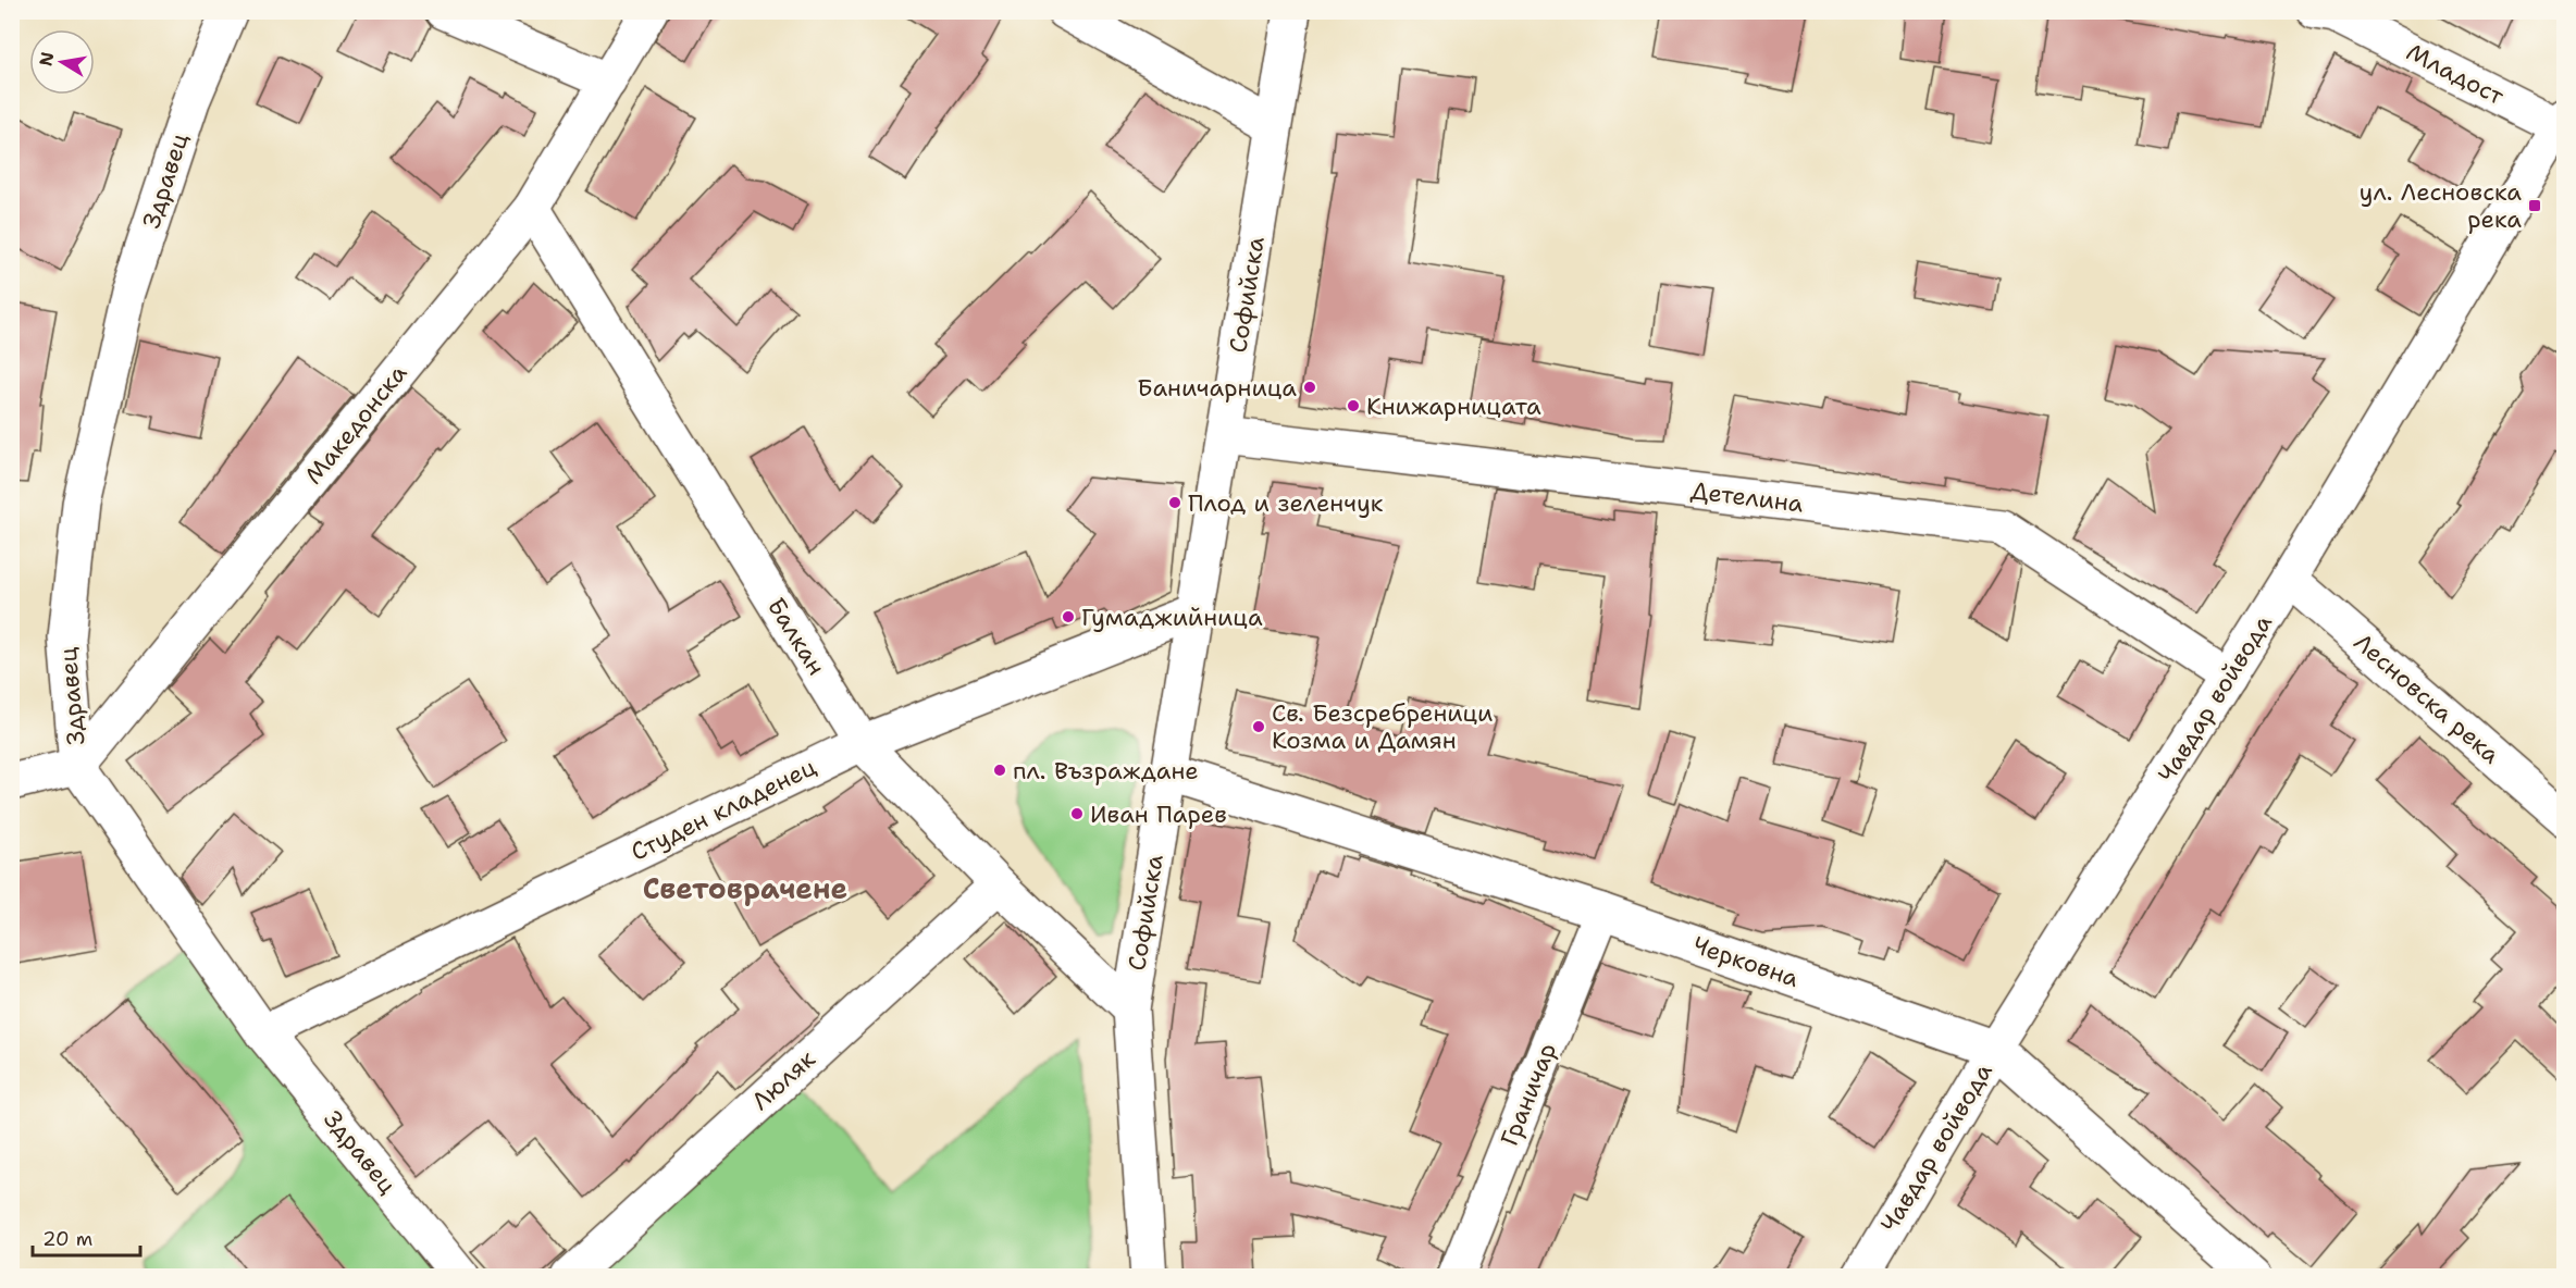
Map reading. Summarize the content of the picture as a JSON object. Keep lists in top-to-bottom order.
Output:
{
  "streets": {
    "street": [
      "Младост",
      "Здравец",
      "Софийска",
      "Македонска",
      "Детелина",
      "Балкан",
      "Чавдар войвода",
      "Лесновска река",
      "Студен кладенец",
      "Черковна",
      "Люляк",
      "Граничар"
    ]
  },
  "crossings": [
    ["Младост", "Чавдар войвода"],
    ["Здравец", "Македонска"],
    ["Здравец", "Студен кладенец"],
    ["Софийска", "Детелина"],
    ["Софийска", "Балкан"],
    ["Софийска", "Студен кладенец"],
    ["Софийска", "Черковна"],
    ["Македонска", "Балкан"],
    ["Детелина", "Чавдар войвода"],
    ["Балкан", "Студен кладенец"],
    ["Балкан", "Люляк"],
    ["Чавдар войвода", "Лесновска река"],
    ["Чавдар войвода", "Черковна"],
    ["Черковна", "Граничар"]
  ],
  "districts": ["Световрачене"],
  "places": {
    "transit": ["ул. Лесновска река"],
    "other": [
      "Баничарница",
      "Книжарницата",
      "Плод и зеленчук",
      "Гумаджийница",
      "Св. Безсребреници Козма и Дамян",
      "пл. Възраждане",
      "Иван Парев"
    ]
  },
  "scale_bar": "20 m",
  "north": "left"
}
